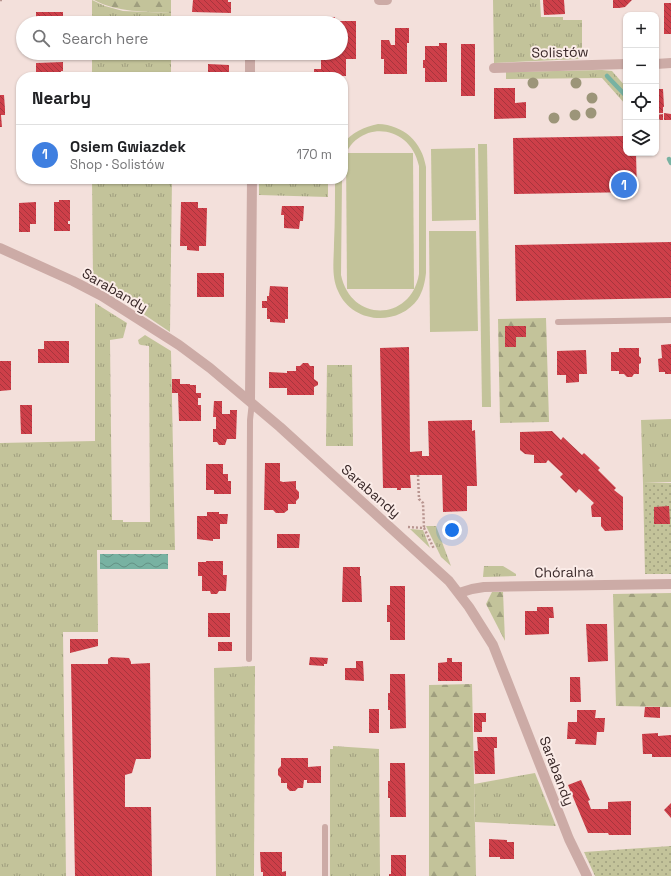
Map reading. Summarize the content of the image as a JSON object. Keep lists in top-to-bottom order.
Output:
{
  "streets": {
    "street": ["Solistów", "Sarabandy", "Chóralna"]
  },
  "crossings": [
    ["Sarabandy", "Chóralna"]
  ],
  "page": {
    "map_buttons": ["+", "−"],
    "search": "Search here",
    "heading": "Nearby",
    "list": [
      {
        "mark": "1",
        "name": "Osiem Gwiazdek",
        "note": "Shop · Solistów",
        "value": "170 m"
      }
    ],
    "pins": "1"
  }
}
